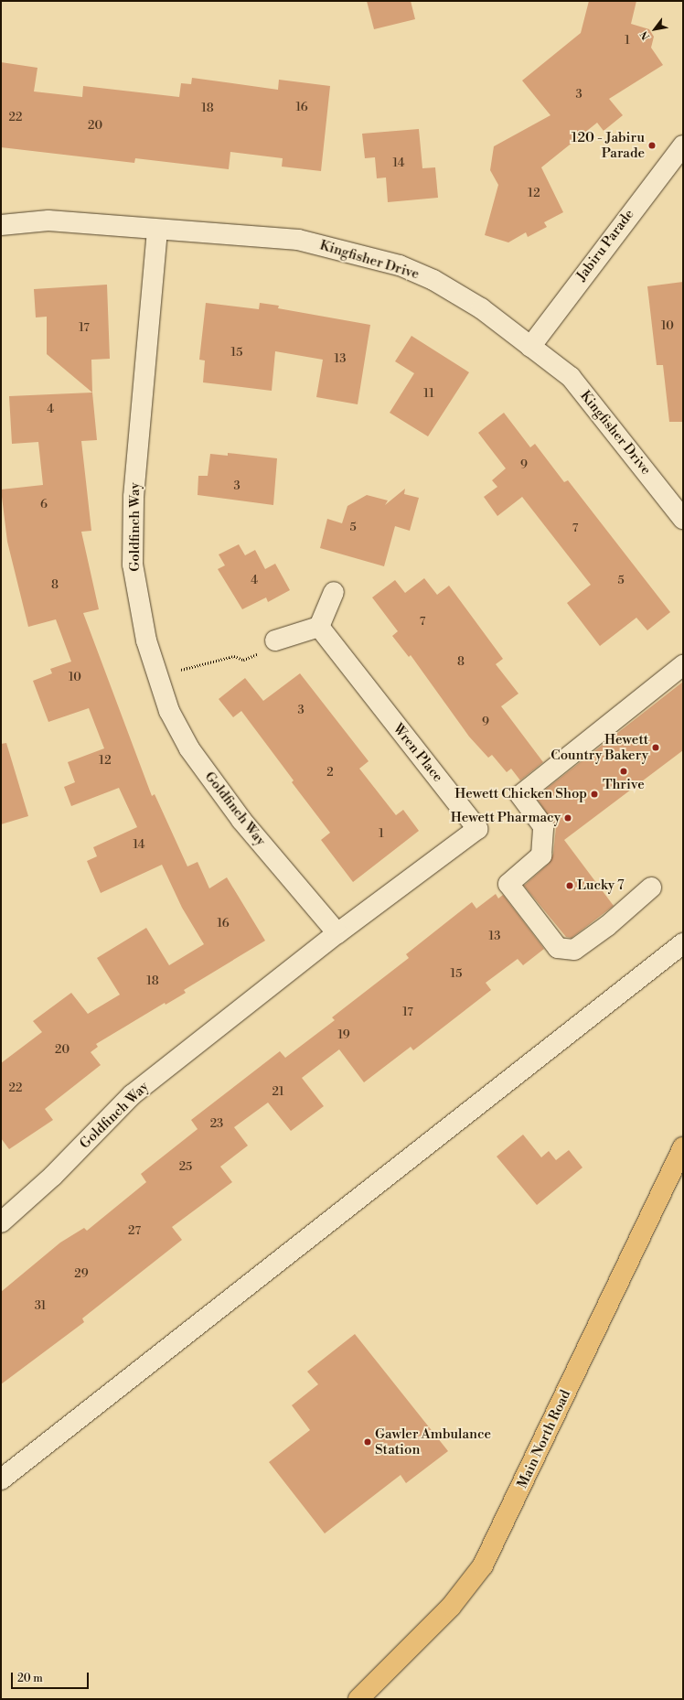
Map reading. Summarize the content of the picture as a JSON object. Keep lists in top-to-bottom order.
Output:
{
  "streets": {
    "main road": ["Main North Road"],
    "street": [
      "Jabiru Parade",
      "Kingfisher Drive",
      "Goldfinch Way",
      "Wren Place"
    ]
  },
  "crossings": [
    ["Jabiru Parade", "Kingfisher Drive"],
    ["Kingfisher Drive", "Goldfinch Way"],
    ["Goldfinch Way", "Wren Place"]
  ],
  "places": [
    "120 - Jabiru Parade",
    "Hewett Country Bakery",
    "Thrive",
    "Hewett Chicken Shop",
    "Hewett Pharmacy",
    "Lucky 7",
    "Gawler Ambulance Station"
  ],
  "house_numbers": [
    "1",
    "3",
    "16",
    "18",
    "22",
    "20",
    "14",
    "12",
    "10",
    "17",
    "15",
    "13",
    "11",
    "4",
    "9",
    "3",
    "6",
    "5",
    "7",
    "4",
    "5",
    "8",
    "7",
    "8",
    "10",
    "3",
    "9",
    "12",
    "2",
    "1",
    "14",
    "16",
    "13",
    "15",
    "18",
    "17",
    "19",
    "20",
    "22",
    "21",
    "23",
    "25",
    "27",
    "29",
    "31"
  ],
  "scale_bar": "20 m",
  "north": "bottom left"
}
